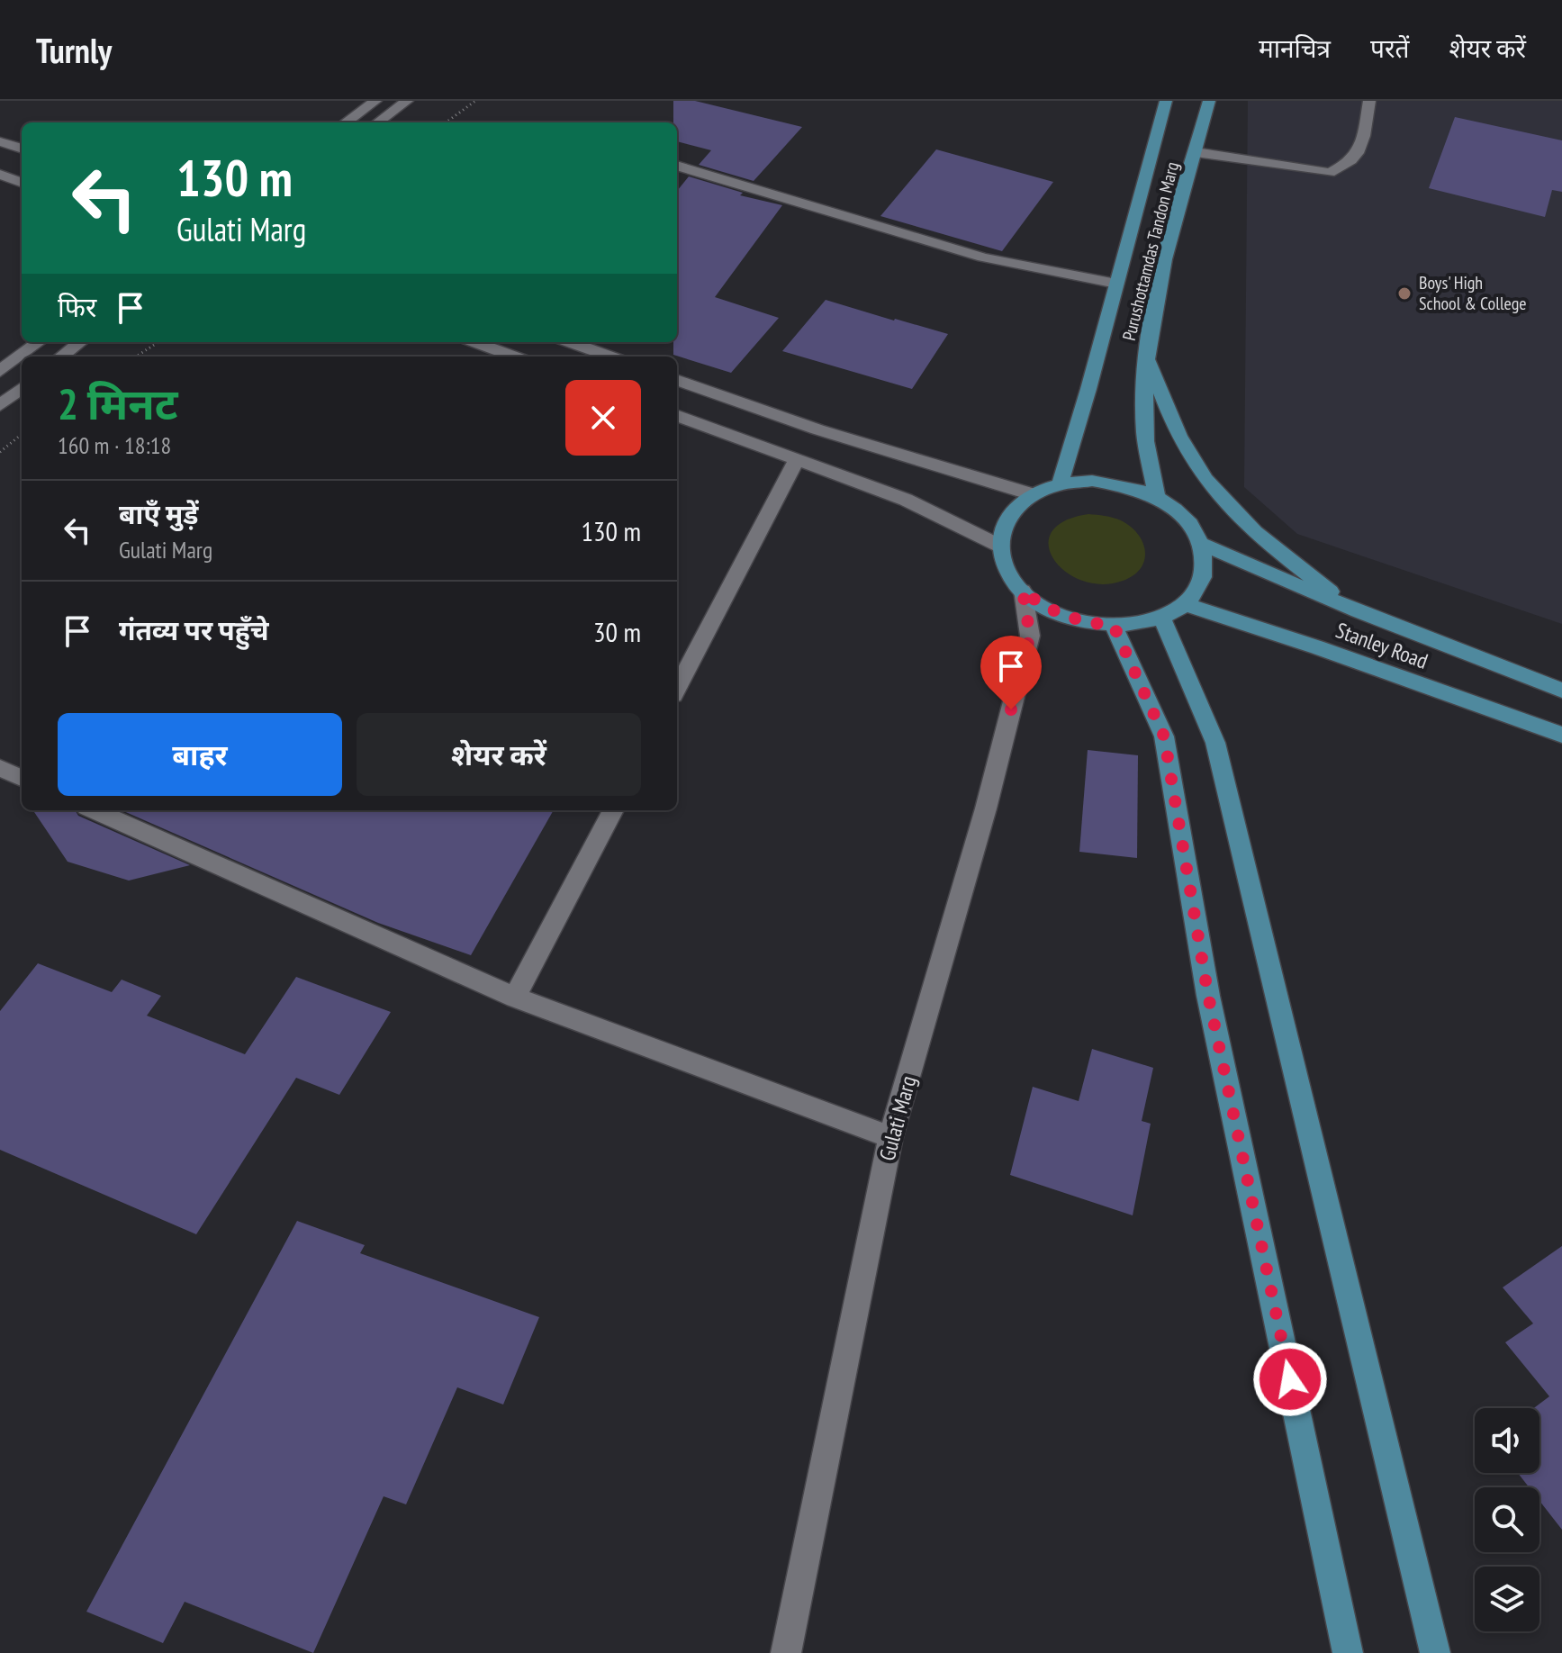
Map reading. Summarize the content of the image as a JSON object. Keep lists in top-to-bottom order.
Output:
{
  "streets": {
    "main road": ["Purushottamdas Tandon Marg", "Stanley Road"],
    "street": ["Gulati Marg"]
  },
  "crossings": [
    ["Purushottamdas Tandon Marg", "Stanley Road"],
    ["Purushottamdas Tandon Marg", "Gulati Marg"],
    ["Stanley Road", "Gulati Marg"]
  ],
  "places": ["Boys' High School & College"],
  "page": {
    "header": "Turnly",
    "nav": ["मानचित्र", "परतें", "शेयर करें"],
    "turn": ["130 m", "Gulati Marg"],
    "then": "फिर",
    "heading": ["2 मिनट", "160 m · 18:18"],
    "list": [
      {
        "name": "बाएँ मुड़ें",
        "note": "Gulati Marg",
        "value": "130 m"
      },
      {
        "name": "गंतव्य पर पहुँचे",
        "value": "30 m"
      }
    ],
    "buttons": ["बाहर", "शेयर करें"]
  }
}
